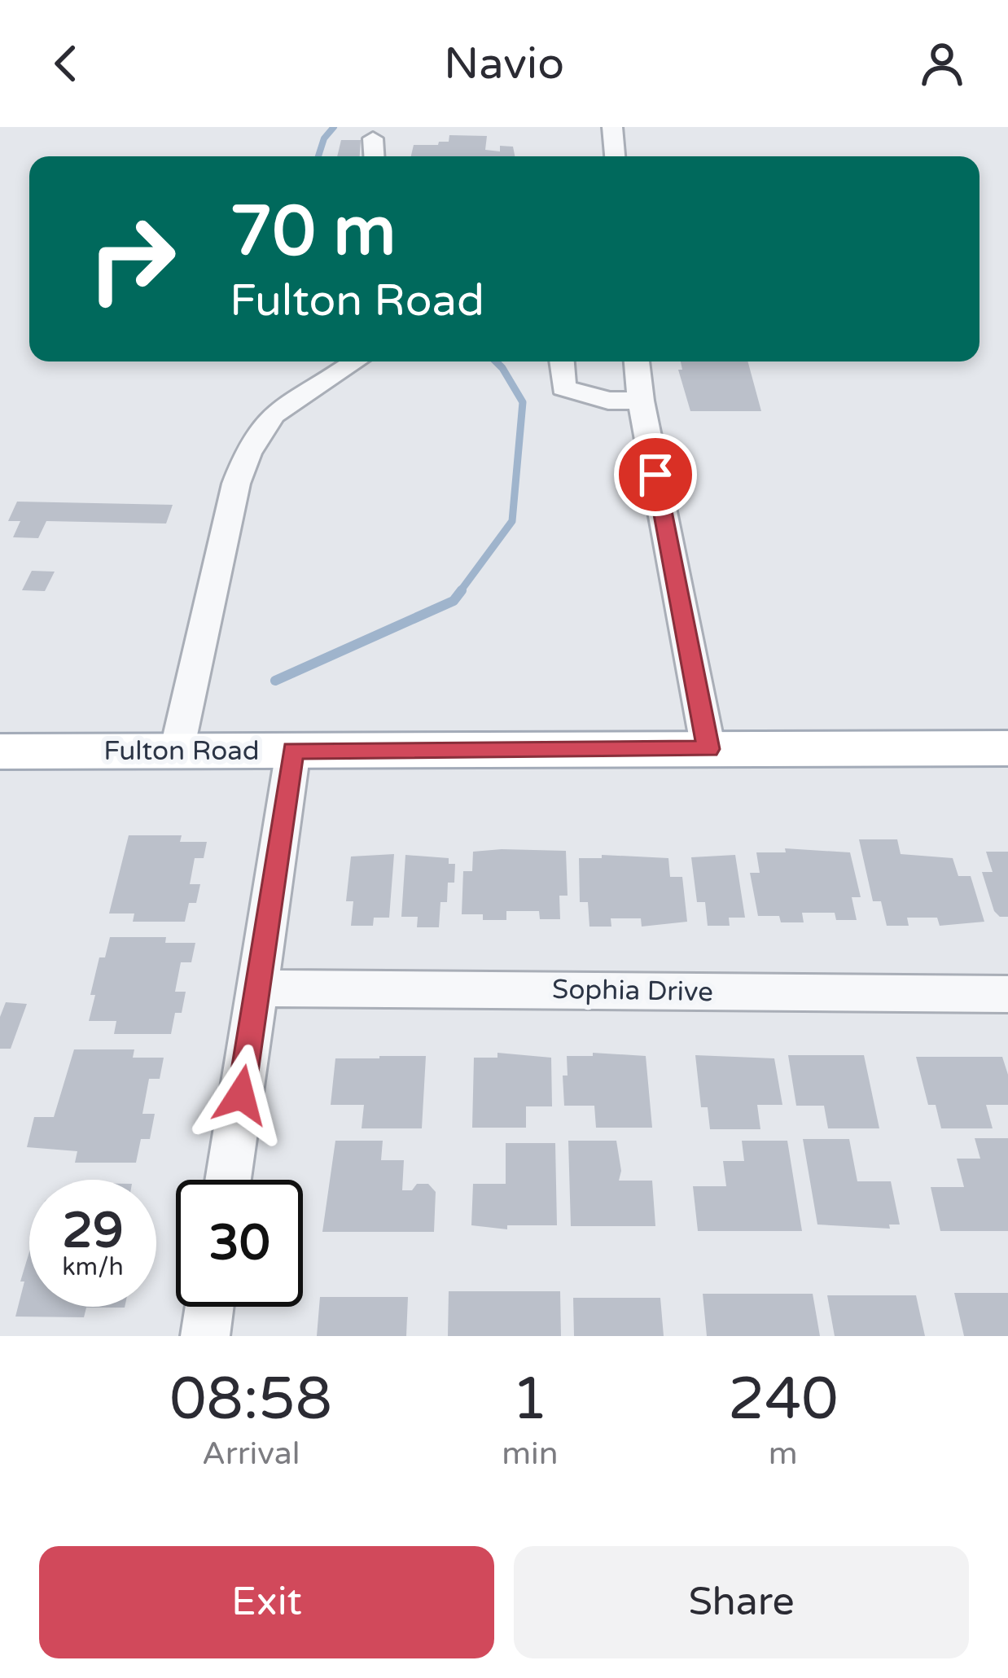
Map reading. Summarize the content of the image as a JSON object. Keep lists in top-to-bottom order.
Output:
{
  "streets": {
    "main road": ["Fulton Road"],
    "street": ["Sophia Drive"]
  },
  "page": {
    "header": "Navio",
    "turn": ["70 m", "Fulton Road"],
    "speed": "29 km/h",
    "limit": "30",
    "eta": [
      "08:58",
      "Arrival",
      "1",
      "min",
      "240",
      "m"
    ],
    "buttons": ["Exit", "Share"]
  }
}
